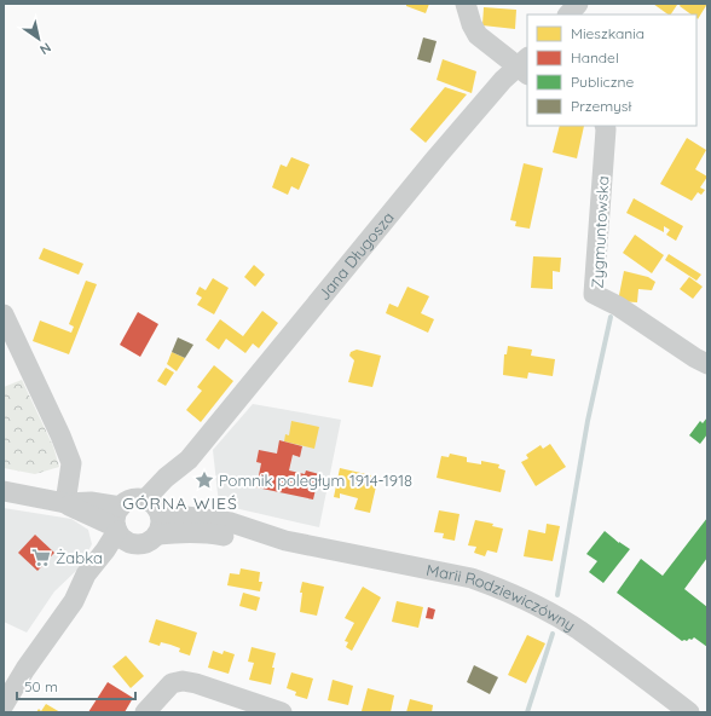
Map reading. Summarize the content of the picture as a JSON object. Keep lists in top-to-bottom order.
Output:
{
  "streets": {
    "street": ["Zygmuntowska", "Jana Długosza", "Marii Rodziewiczówny"]
  },
  "crossings": [
    ["Jana Długosza", "Marii Rodziewiczówny"]
  ],
  "districts": ["GÓRNA WIEŚ"],
  "places": {
    "place": ["Pomnik poległym 1914-1918"],
    "supermarket": ["Żabka"]
  },
  "legend": [
    "Mieszkania",
    "Handel",
    "Publiczne",
    "Przemysł"
  ],
  "scale_bar": "50 m",
  "north": "bottom right"
}
